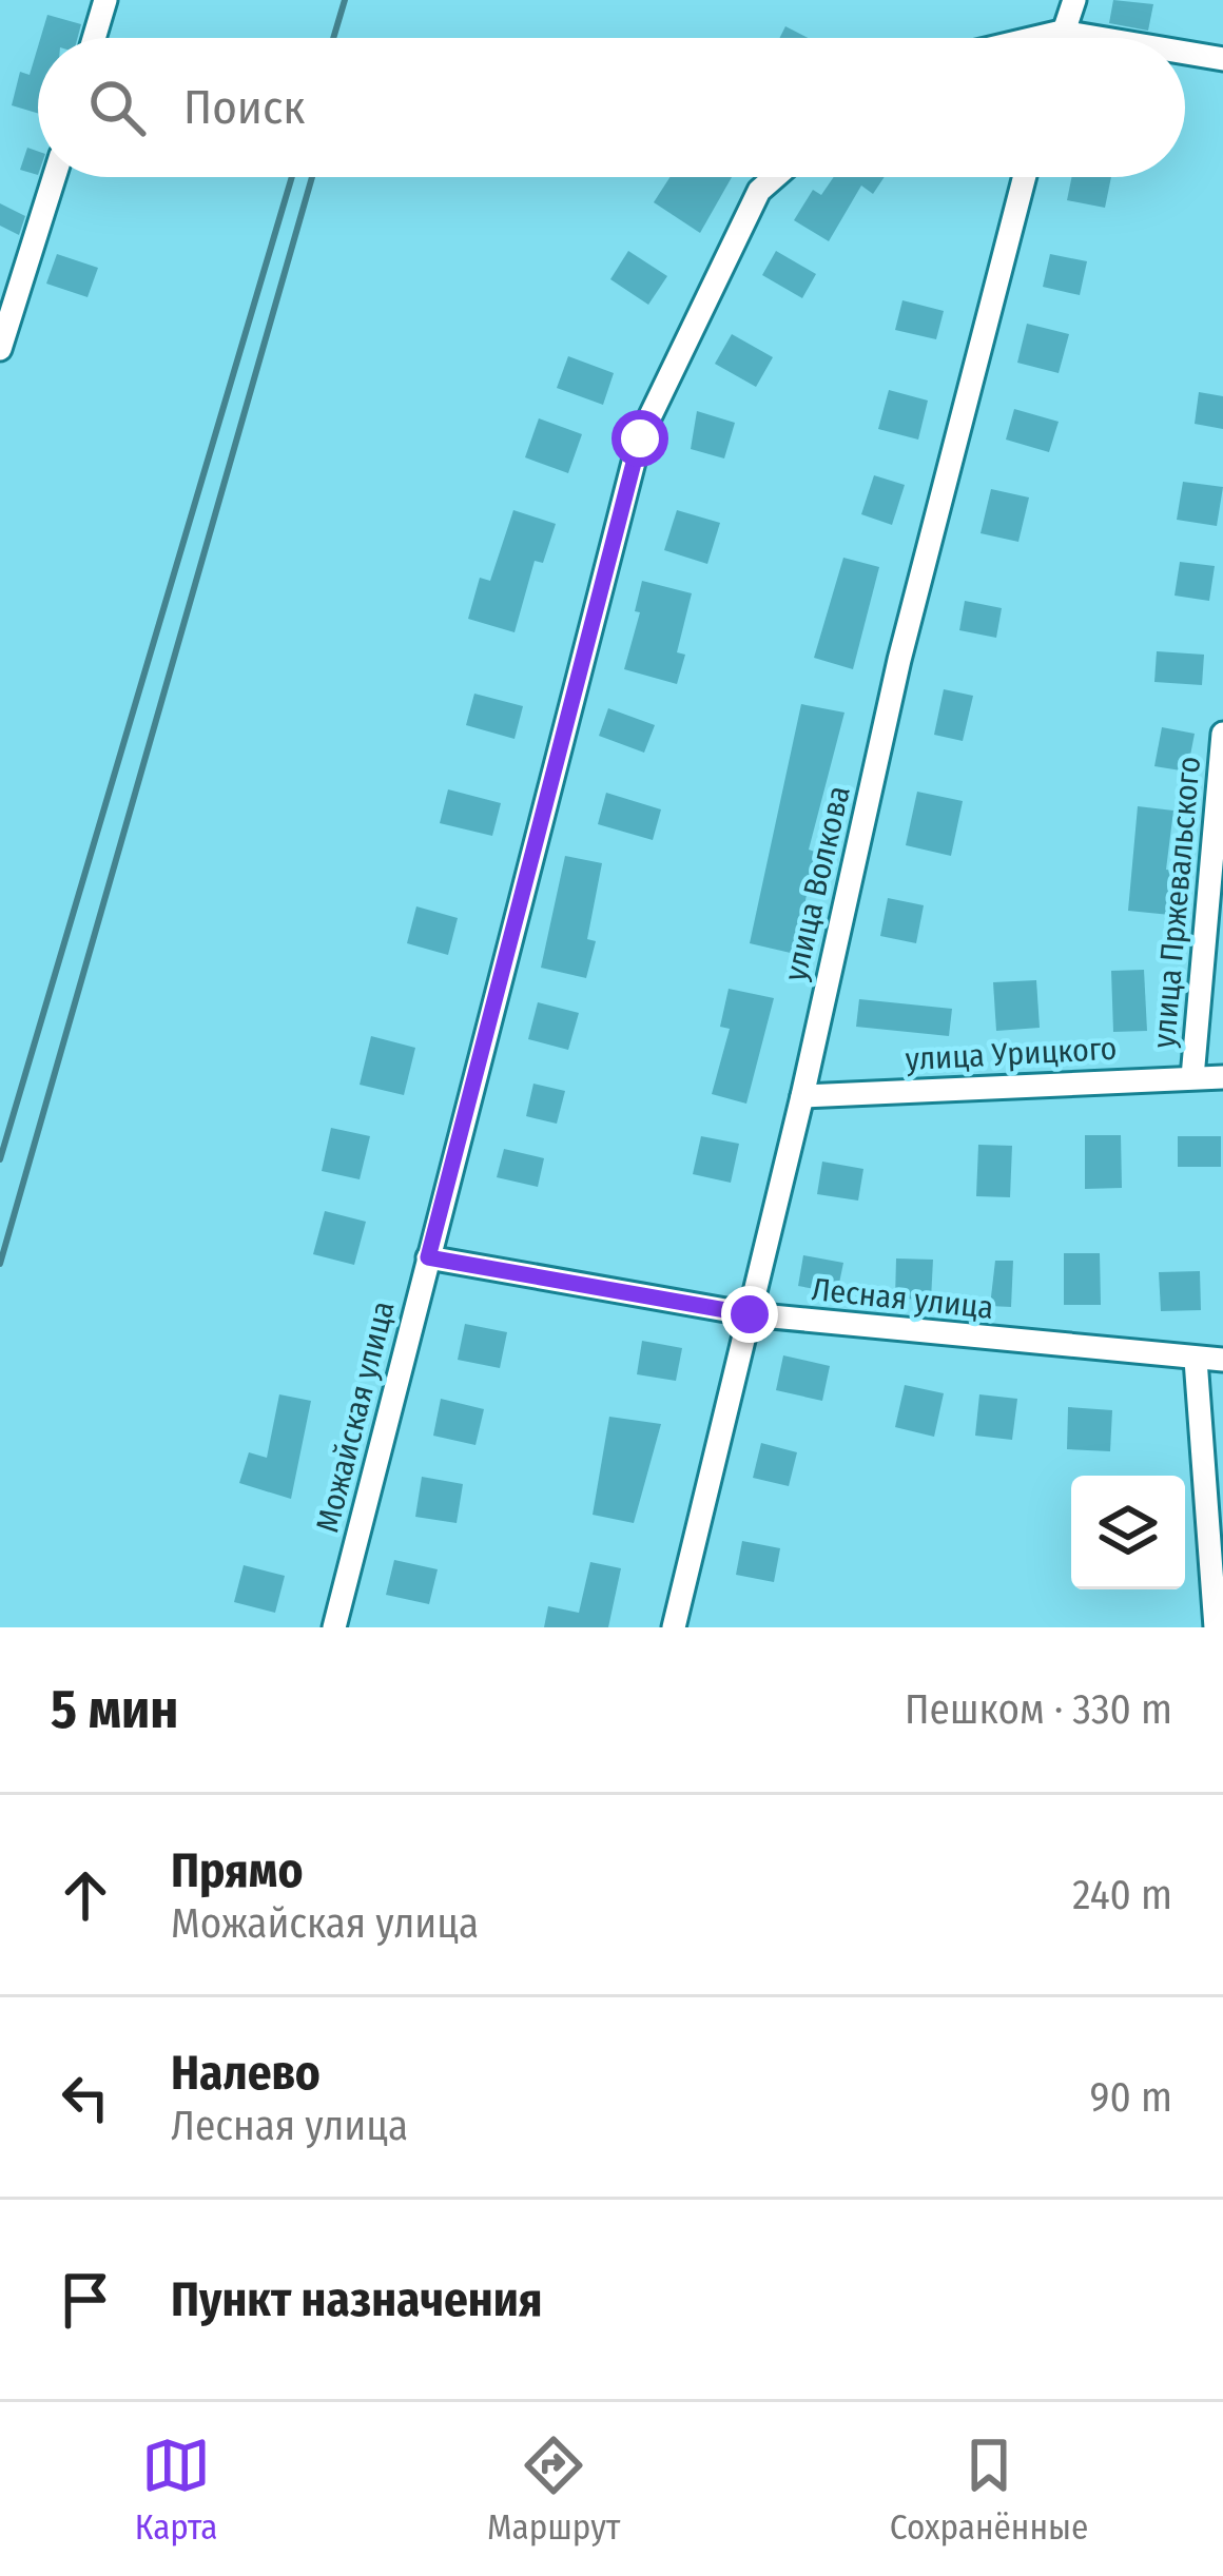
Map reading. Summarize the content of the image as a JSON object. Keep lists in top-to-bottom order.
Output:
{
  "streets": {
    "street": [
      "улица Волкова",
      "улица Пржевальского",
      "улица Урицкого",
      "Лесная улица",
      "Можайская улица"
    ]
  },
  "crossings": [
    ["улица Волкова", "улица Урицкого"],
    ["улица Волкова", "Лесная улица"],
    ["улица Пржевальского", "улица Урицкого"],
    ["Лесная улица", "Можайская улица"]
  ],
  "page": {
    "search": "Поиск",
    "heading": ["5 мин", "Пешком · 330 m"],
    "list": [
      ["Прямо", "Можайская улица", "240 m"],
      ["Налево", "Лесная улица", "90 m"],
      "Пункт назначения"
    ],
    "nav": ["Карта", "Маршрут", "Сохранённые"]
  }
}
